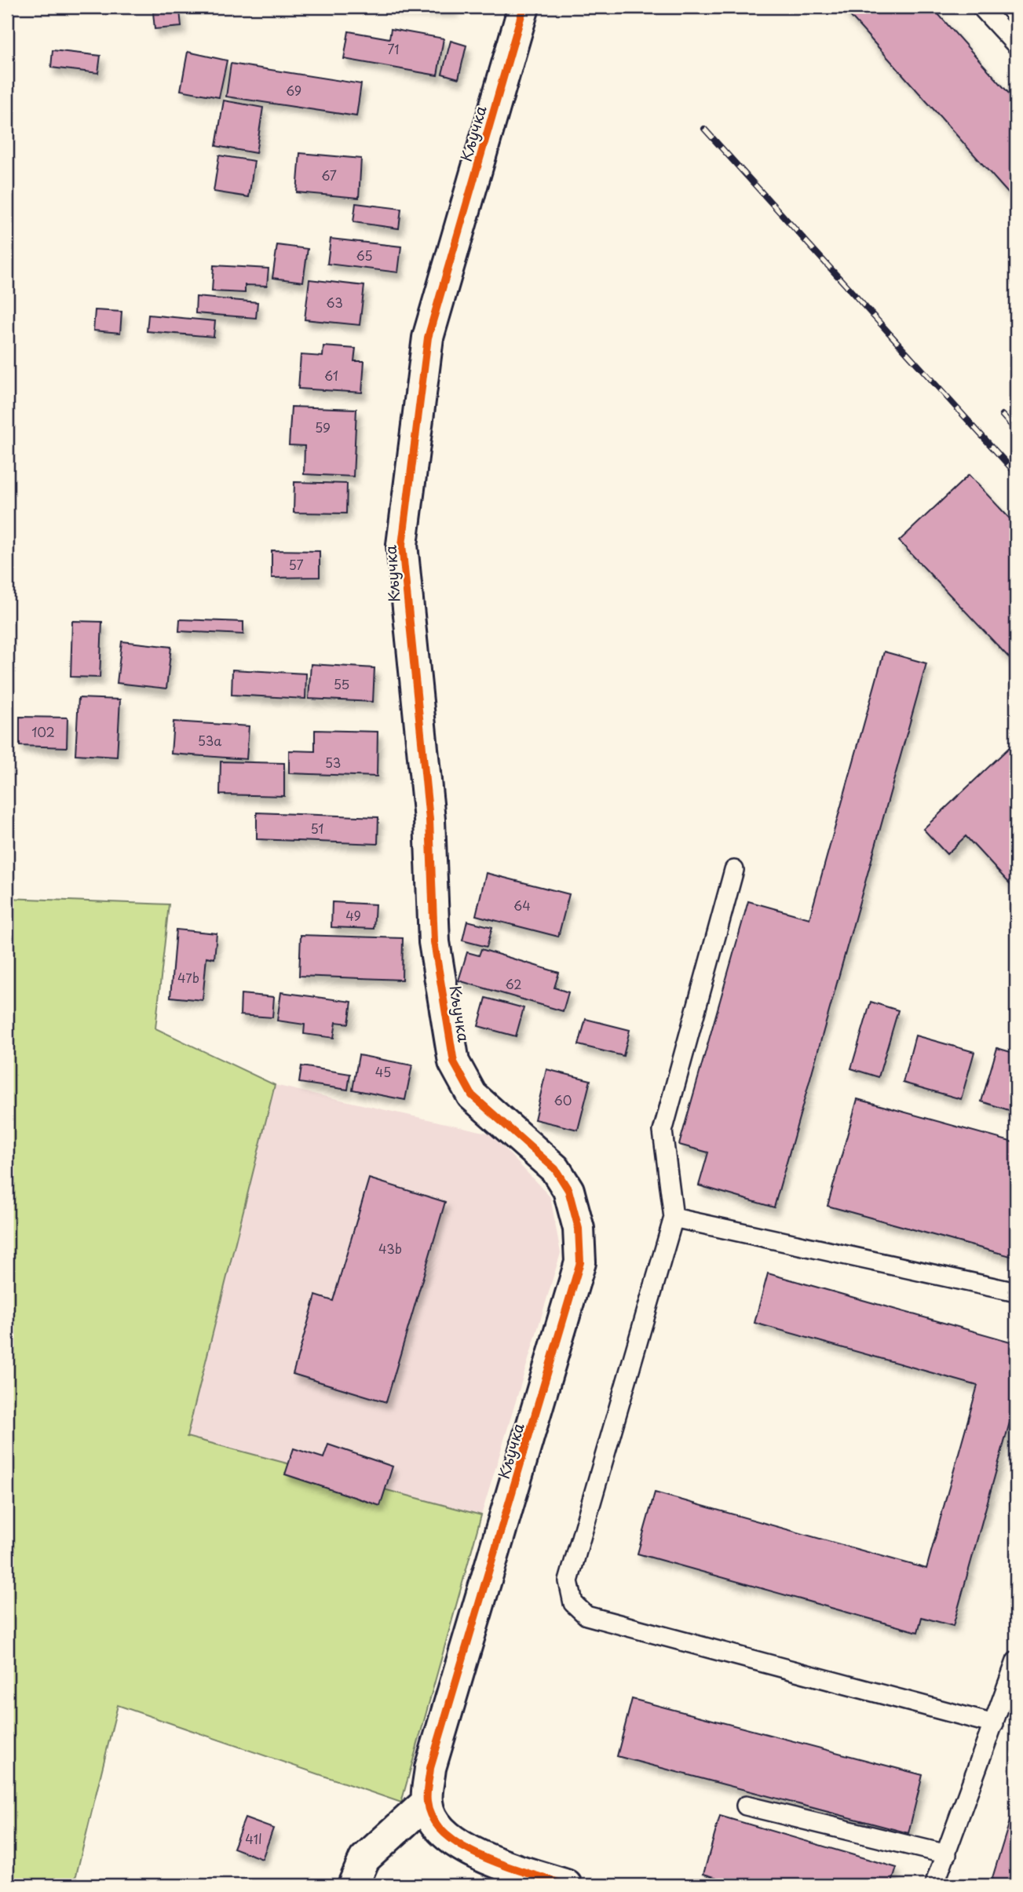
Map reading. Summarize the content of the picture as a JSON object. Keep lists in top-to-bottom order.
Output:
{
  "streets": {
    "street": ["Кључка"]
  },
  "house_numbers": [
    "71",
    "69",
    "67",
    "65",
    "63",
    "61",
    "59",
    "57",
    "55",
    "102",
    "53a",
    "53",
    "51",
    "64",
    "49",
    "47b",
    "62",
    "45",
    "60",
    "43b",
    "41l"
  ]
}
